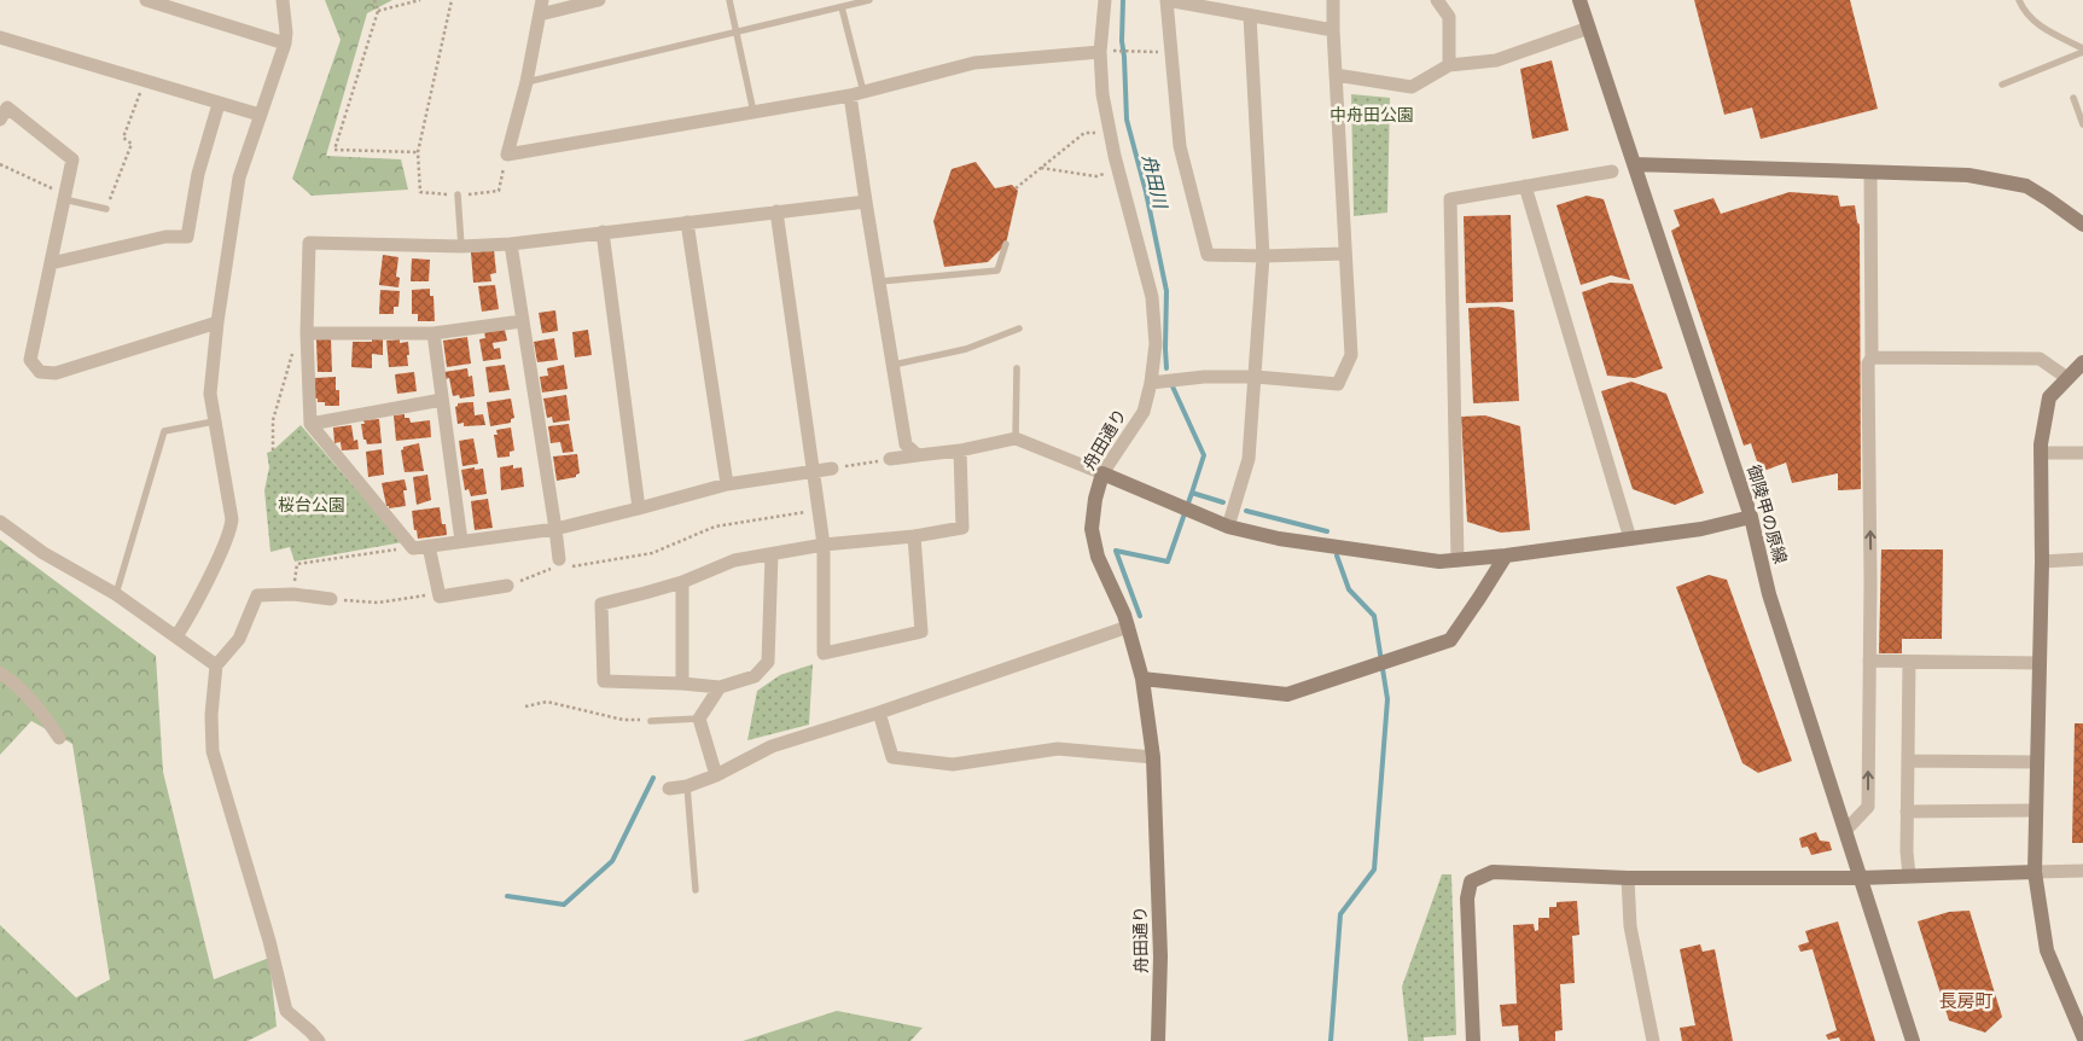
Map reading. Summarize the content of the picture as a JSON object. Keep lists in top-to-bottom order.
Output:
{
  "streets": {
    "street": ["舟田通り", "御陵甲の原線"]
  },
  "districts": ["長房町"],
  "water": ["舟田川"],
  "parks": ["中舟田公園", "桜台公園"]
}
